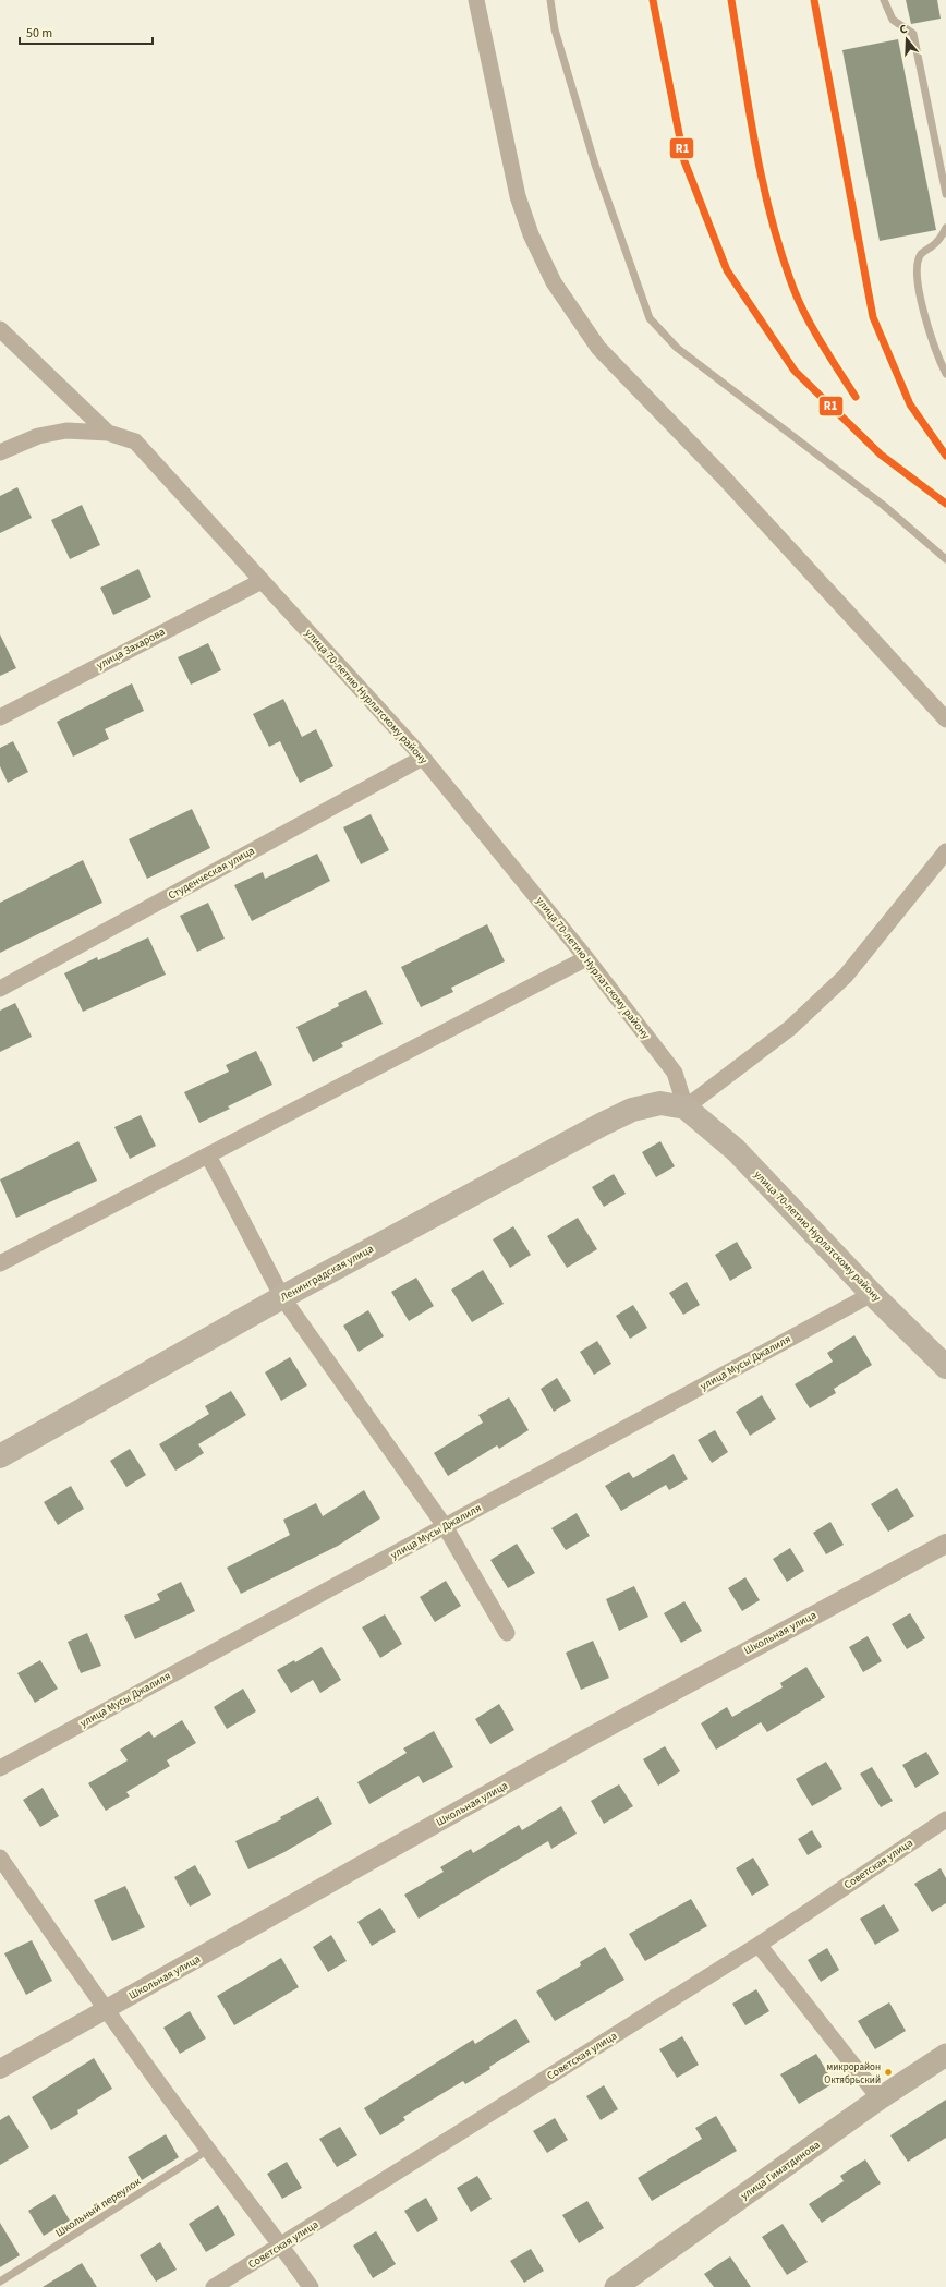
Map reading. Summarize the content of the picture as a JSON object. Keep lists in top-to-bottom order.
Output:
{
  "streets": {
    "main road": ["улица 70-летию Нурлатскому району", "Ленинградская улица", "улица Гиматдинова"],
    "street": [
      "улица Захарова",
      "Студенческая улица",
      "улица Мусы Джалиля",
      "Школьная улица",
      "Советская улица"
    ],
    "lane": ["Школьный переулок"]
  },
  "crossings": [
    ["улица Захарова", "улица 70-летию Нурлатскому району"],
    ["улица 70-летию Нурлатскому району", "Студенческая улица"],
    ["улица 70-летию Нурлатскому району", "Ленинградская улица"],
    ["улица 70-летию Нурлатскому району", "улица Мусы Джалиля"]
  ],
  "places": ["микрорайон Октябрьский"],
  "lines": ["transit line R1"],
  "scale_bar": "50 m",
  "north": "top"
}
